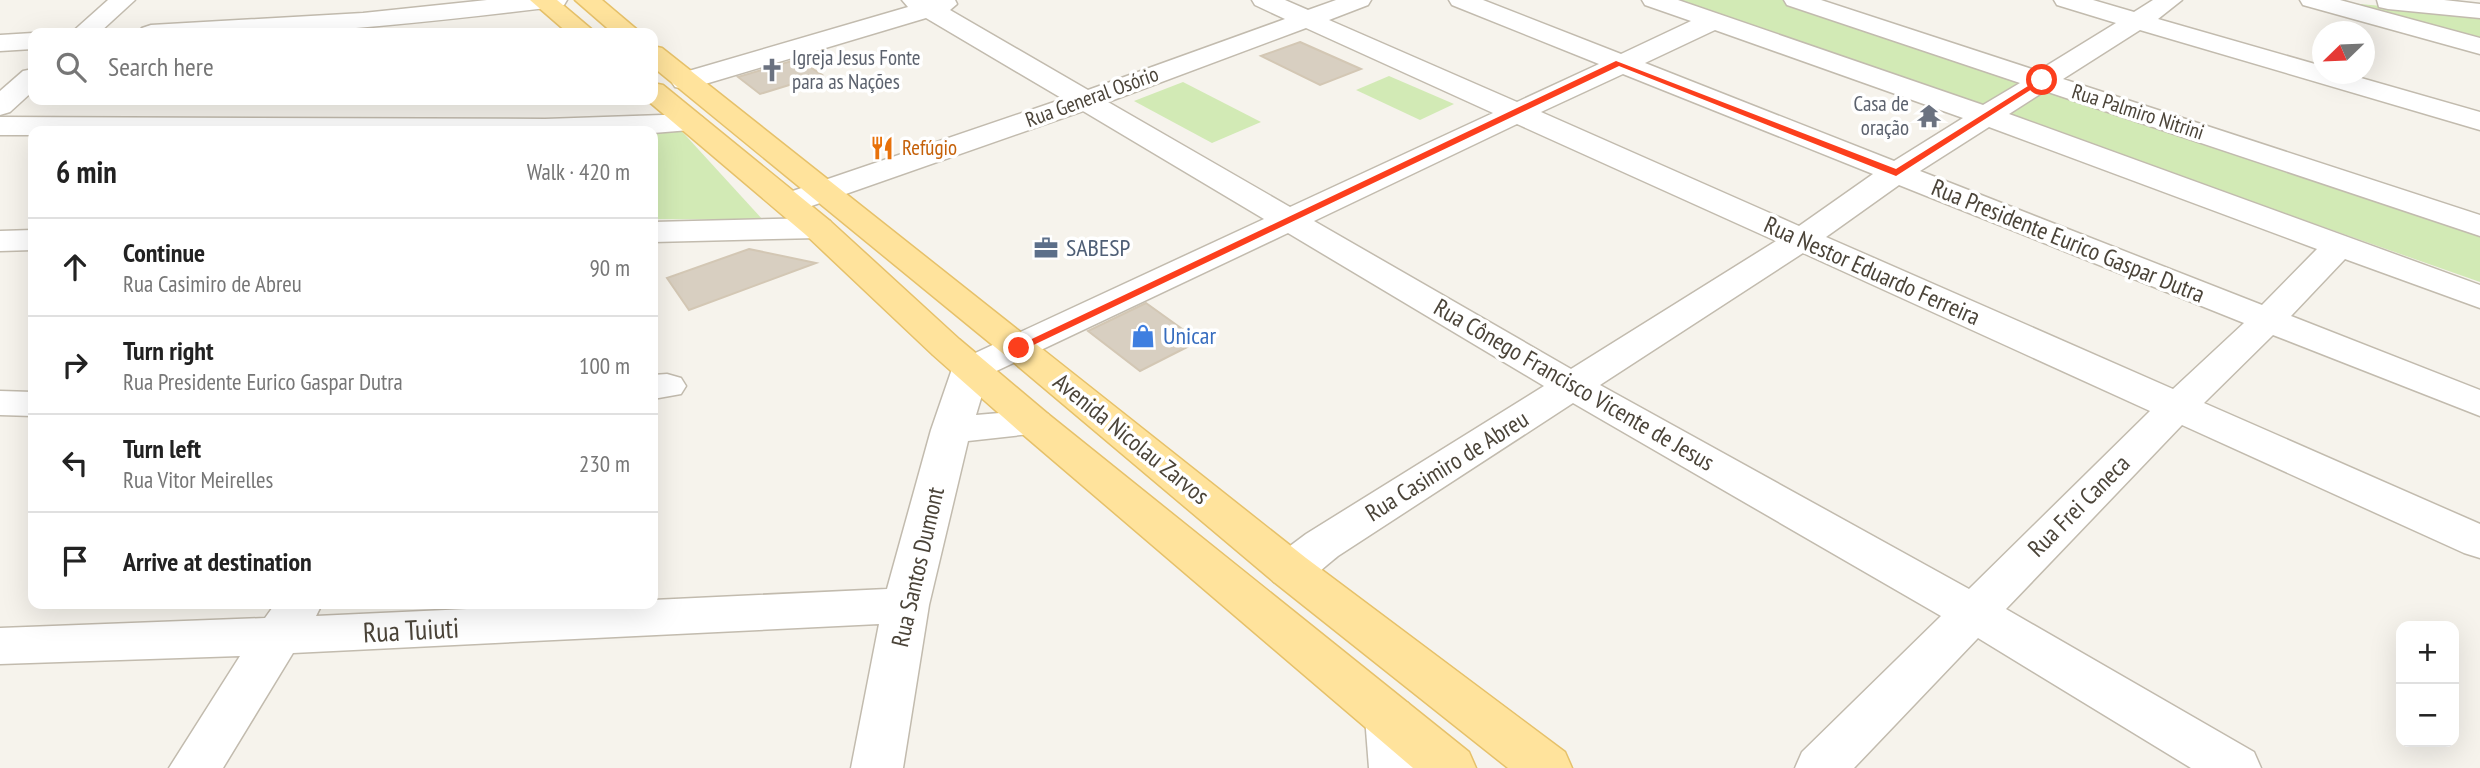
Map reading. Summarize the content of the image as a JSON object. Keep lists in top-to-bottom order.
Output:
{
  "streets": {
    "main road": ["Avenida Nicolau Zarvos"],
    "street": [
      "Rua General Osório",
      "Rua Palmiro Nitrini",
      "Rua Presidente Eurico Gaspar Dutra",
      "Rua Nestor Eduardo Ferreira",
      "Rua Cônego Francisco Vicente de Jesus",
      "Rua Casimiro de Abreu",
      "Rua Frei Caneca",
      "Rua Santos Dumont",
      "Rua Tuiuti"
    ]
  },
  "crossings": [
    ["Rua General Osório", "Rua Nestor Eduardo Ferreira"],
    ["Rua General Osório", "Rua Cônego Francisco Vicente de Jesus"],
    ["Rua General Osório", "Avenida Nicolau Zarvos"],
    ["Rua Palmiro Nitrini", "Rua Casimiro de Abreu"],
    ["Rua Presidente Eurico Gaspar Dutra", "Rua Casimiro de Abreu"],
    ["Rua Presidente Eurico Gaspar Dutra", "Rua Frei Caneca"],
    ["Rua Nestor Eduardo Ferreira", "Rua Casimiro de Abreu"],
    ["Rua Nestor Eduardo Ferreira", "Rua Frei Caneca"],
    ["Rua Cônego Francisco Vicente de Jesus", "Rua Casimiro de Abreu"],
    ["Rua Cônego Francisco Vicente de Jesus", "Rua Frei Caneca"],
    ["Avenida Nicolau Zarvos", "Rua Casimiro de Abreu"],
    ["Avenida Nicolau Zarvos", "Rua Santos Dumont"],
    ["Rua Santos Dumont", "Rua Tuiuti"]
  ],
  "places": {
    "church": ["Igreja Jesus Fonte para as Nações"],
    "temple": ["Casa de oração"],
    "restaurant": ["Refúgio"],
    "office": ["SABESP"],
    "shop": ["Unicar"]
  },
  "north": "bottom left",
  "page": {
    "search": "Search here",
    "heading": ["6 min", "Walk · 420 m"],
    "list": [
      ["Continue", "Rua Casimiro de Abreu", "90 m"],
      ["Turn right", "Rua Presidente Eurico Gaspar Dutra", "100 m"],
      ["Turn left", "Rua Vitor Meirelles", "230 m"],
      "Arrive at destination"
    ],
    "map_buttons": ["+", "−"]
  }
}
